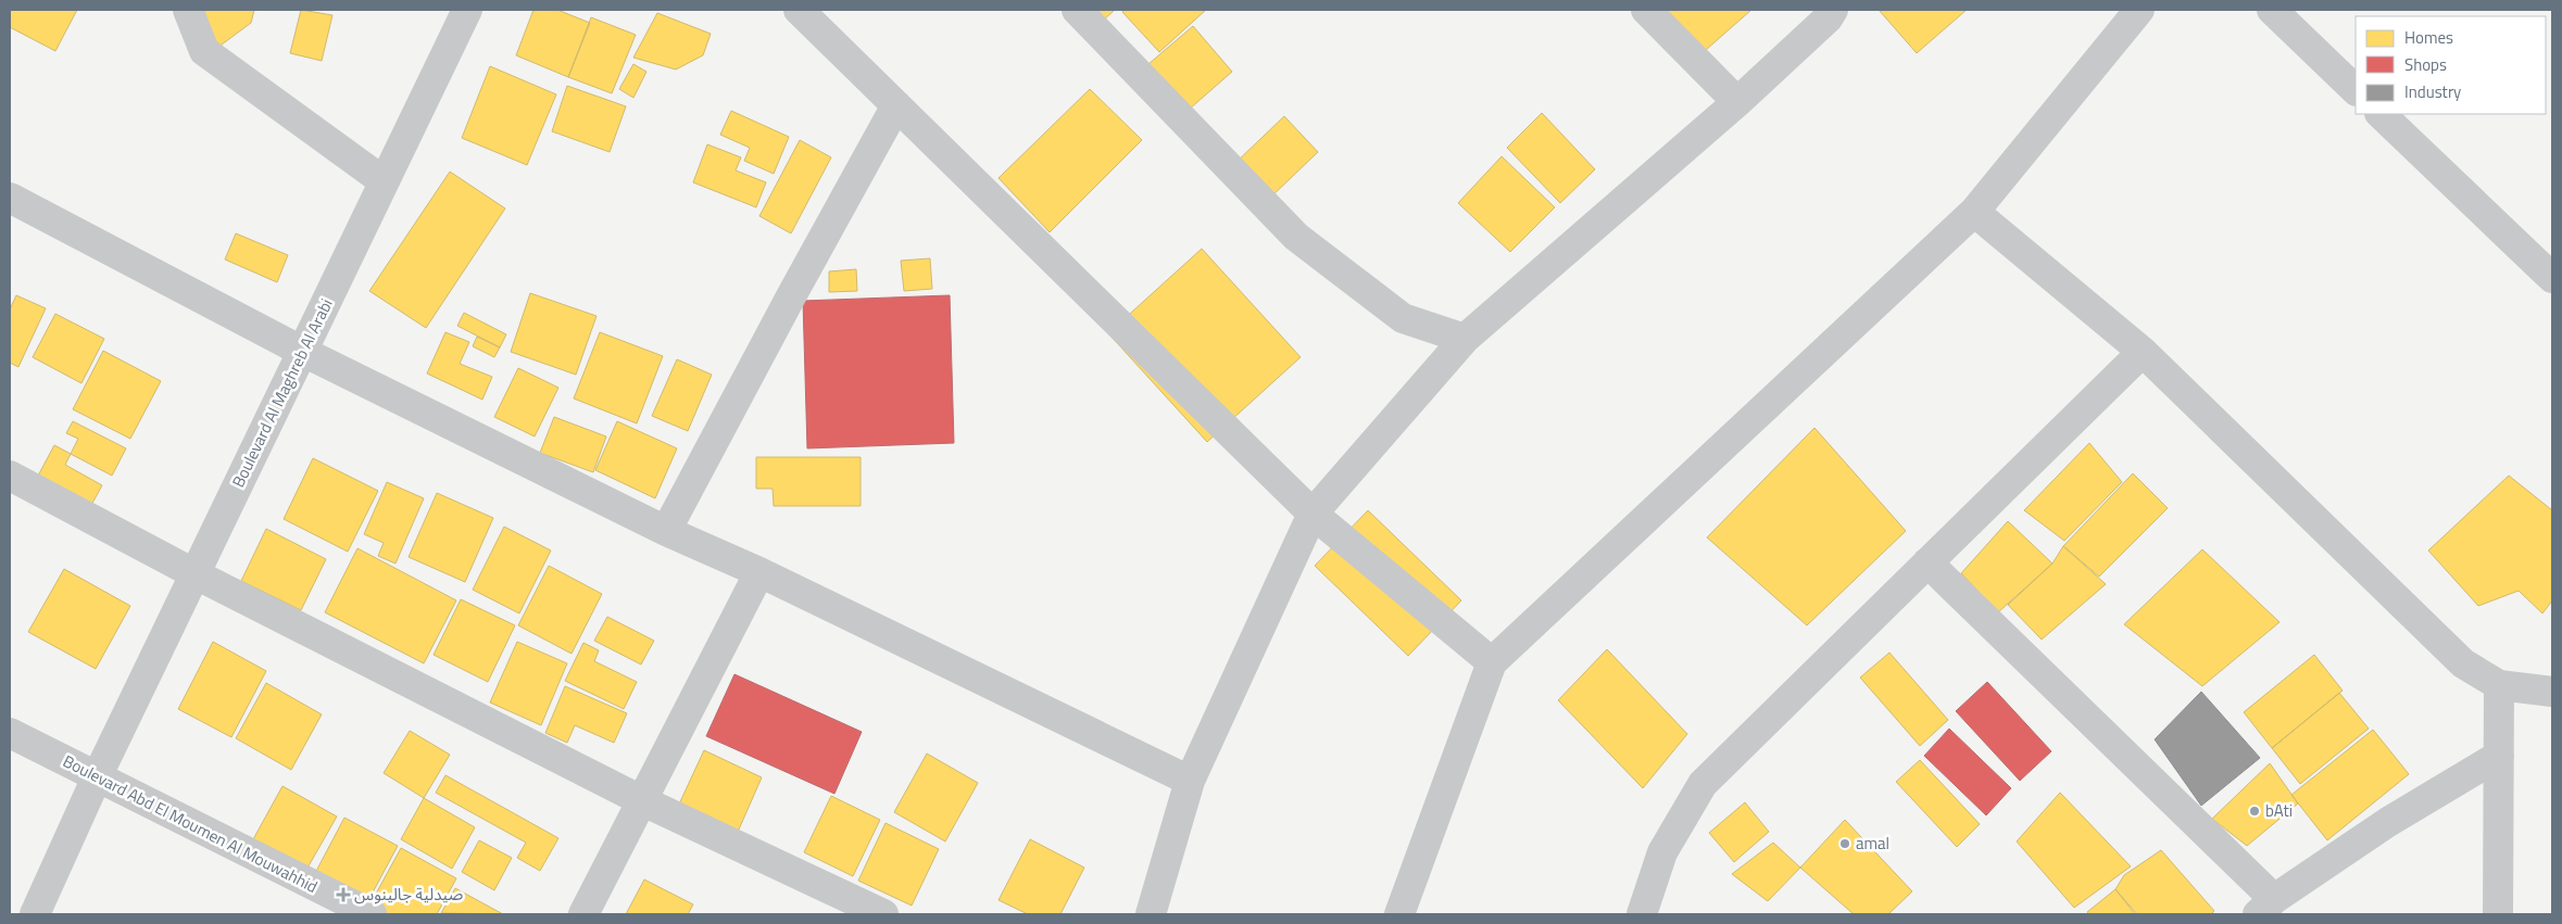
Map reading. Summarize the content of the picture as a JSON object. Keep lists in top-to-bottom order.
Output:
{
  "streets": {
    "street": ["Boulevard Al Maghreb Al Arabi", "Boulevard Abd El Moumen Al Mouwahhid"]
  },
  "crossings": [
    ["Boulevard Al Maghreb Al Arabi", "Boulevard Abd El Moumen Al Mouwahhid"]
  ],
  "places": {
    "other": ["bAti", "amal"],
    "health": ["صيدلية جالينوس"]
  },
  "legend": ["Homes", "Shops", "Industry"]
}
